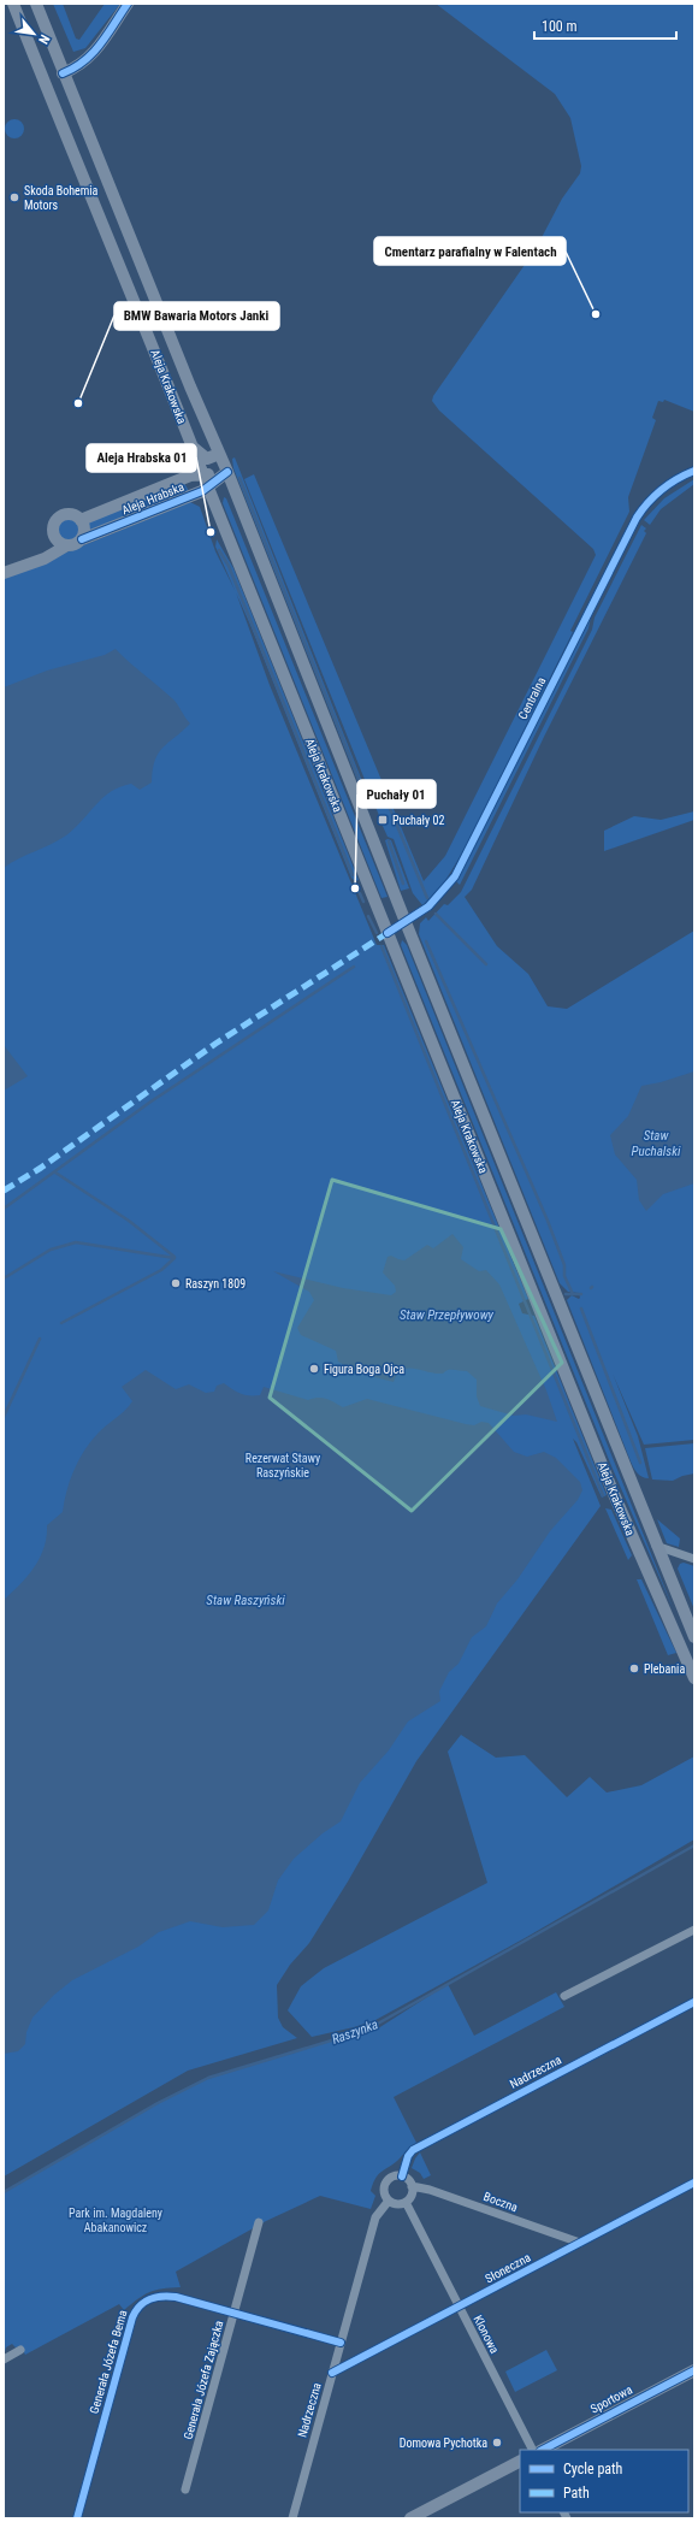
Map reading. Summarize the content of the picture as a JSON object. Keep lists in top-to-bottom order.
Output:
{
  "streets": {
    "main road": ["Aleja Krakowska", "Aleja Hrabska", "Sportowa"],
    "street": [
      "Centralna",
      "Nadrzeczna",
      "Boczna",
      "Słoneczna",
      "Klonowa",
      "Generała Józefa Bema",
      "Generała Józefa Zajączka"
    ]
  },
  "crossings": [
    ["Aleja Krakowska", "Aleja Hrabska"],
    ["Aleja Krakowska", "Centralna"],
    ["Nadrzeczna", "Boczna"],
    ["Nadrzeczna", "Słoneczna"],
    ["Nadrzeczna", "Klonowa"],
    ["Nadrzeczna", "Generała Józefa Bema"],
    ["Boczna", "Słoneczna"],
    ["Boczna", "Klonowa"],
    ["Słoneczna", "Klonowa"],
    ["Generała Józefa Bema", "Generała Józefa Zajączka"]
  ],
  "water": [
    "Staw Puchalski",
    "Staw Przepływowy",
    "Staw Raszyński",
    "Raszynka"
  ],
  "parks": ["Rezerwat Stawy Raszyńskie", "Park im. Magdaleny Abakanowicz"],
  "places": {
    "other": [
      "Skoda Bohemia Motors",
      "Cmentarz parafialny w Falentach",
      "BMW Bawaria Motors Janki",
      "Aleja Hrabska 01",
      "Puchały 01",
      "Raszyn 1809",
      "Figura Boga Ojca",
      "Plebania",
      "Domowa Pychotka"
    ],
    "transit": ["Puchały 02"]
  },
  "legend": ["Cycle path", "Path"],
  "scale_bar": "100 m",
  "north": "bottom right"
}
